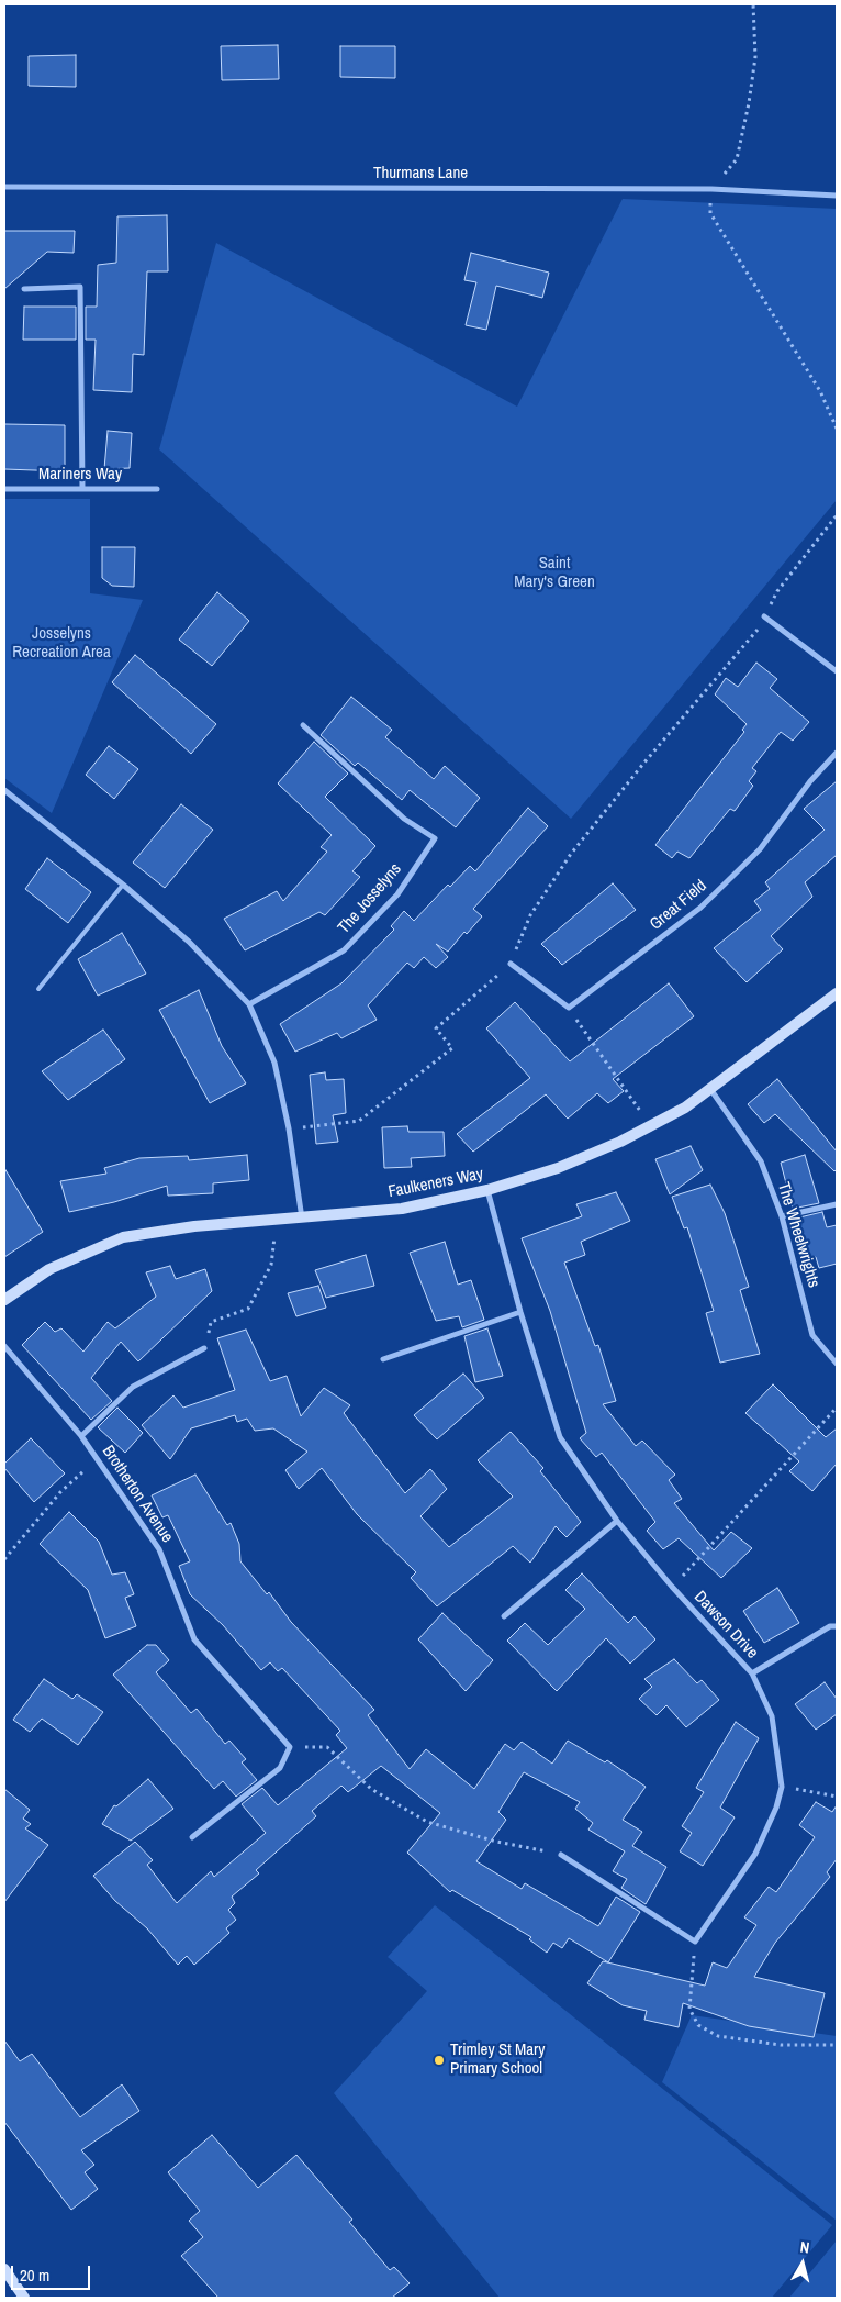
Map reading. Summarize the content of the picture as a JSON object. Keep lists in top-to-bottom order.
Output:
{
  "streets": {
    "street": [
      "Thurmans Lane",
      "Mariners Way",
      "The Josselyns",
      "Great Field",
      "Faulkeners Way",
      "The Wheelwrights",
      "Brotherton Avenue",
      "Dawson Drive"
    ]
  },
  "crossings": [
    ["Faulkeners Way", "The Wheelwrights"],
    ["Faulkeners Way", "Dawson Drive"]
  ],
  "parks": ["Saint Mary's Green", "Josselyns Recreation Area"],
  "places": ["Trimley St Mary Primary School"],
  "scale_bar": "20 m",
  "north": "top"
}
